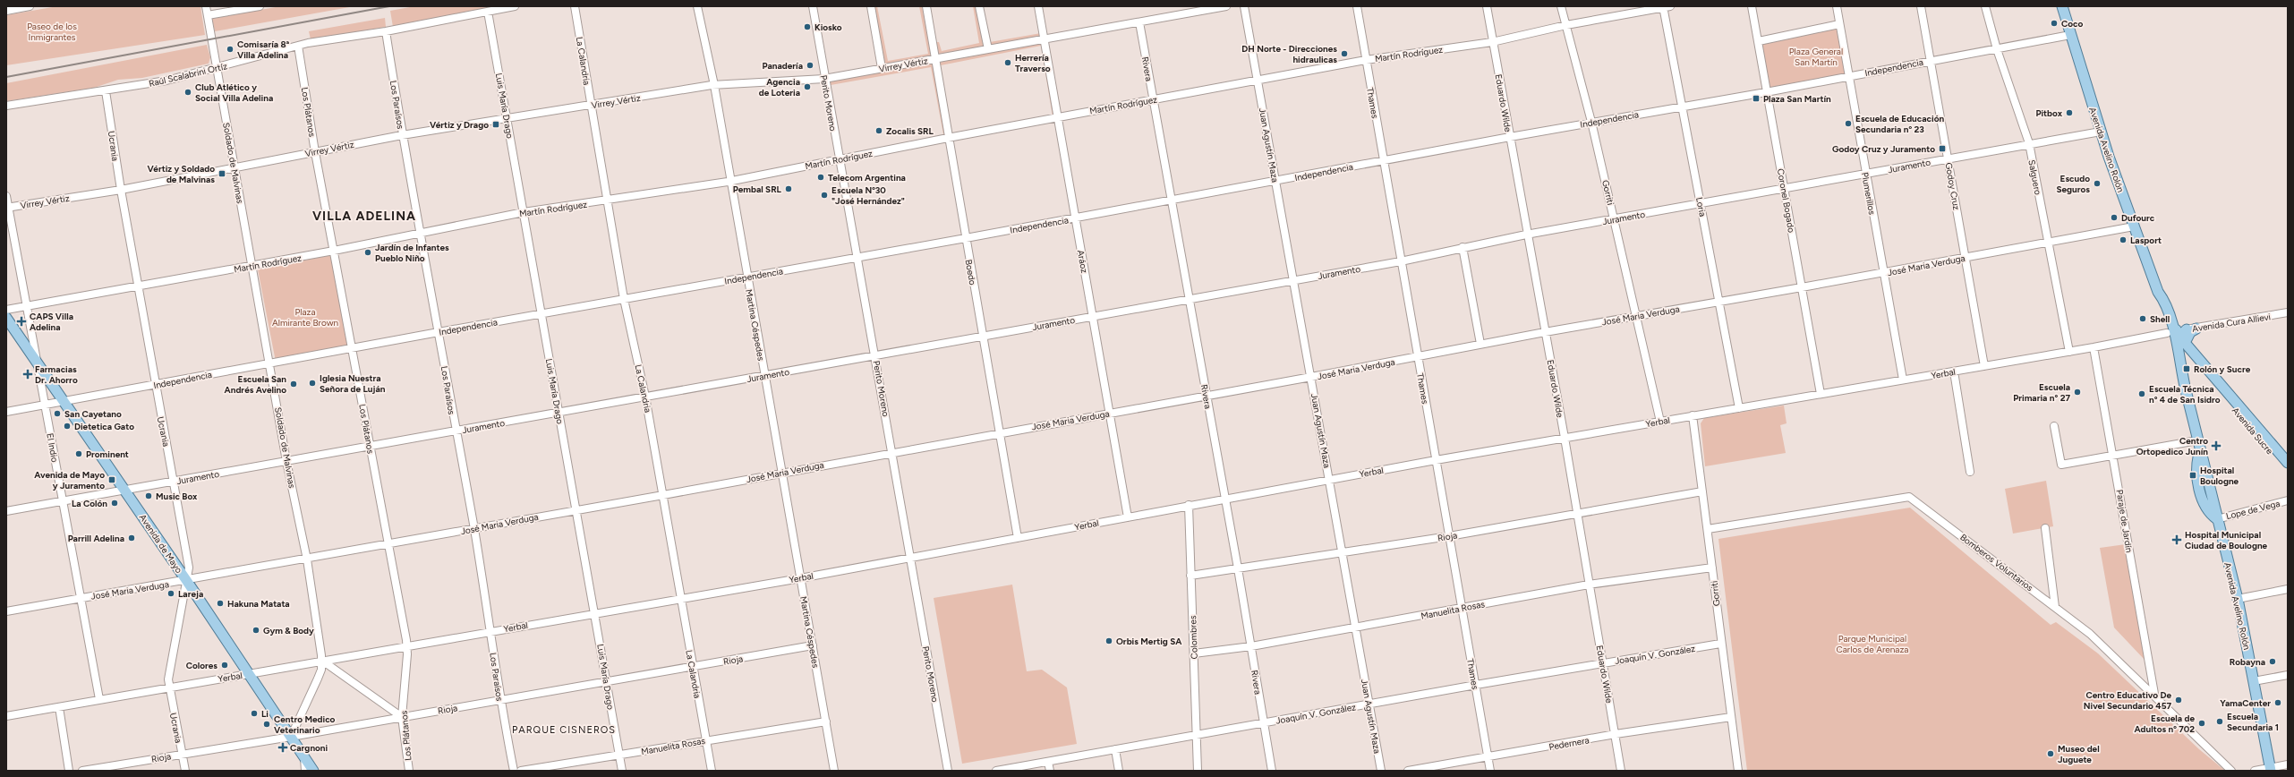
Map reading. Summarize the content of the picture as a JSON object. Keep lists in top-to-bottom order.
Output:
{
  "streets": {
    "main road": ["Avenida Avelino Rolón", "Avenida Sucre", "Avenida de Mayo"],
    "street": [
      "Martín Rodríguez",
      "La Calandria",
      "Virrey Vértiz",
      "Independencia",
      "Rivera",
      "Raúl Scalabrini Ortíz",
      "Perito Moreno",
      "Thames",
      "Eduardo Wilde",
      "Los Paraísos",
      "Luis María Drago",
      "Los Plátanos",
      "Juan Agustín Maza",
      "Ucrania",
      "Soldado de Malvinas",
      "Juramento",
      "Salguero",
      "Godoy Cruz",
      "Gorriti",
      "Plumerillos",
      "Coronel Bogado",
      "Loria",
      "Aráoz",
      "José Maria Verduga",
      "Boedo",
      "Avenida Cura Allievi",
      "Martina Céspedes",
      "Yerbal",
      "El Indio",
      "Lope de Vega",
      "Paraje de Jardín",
      "Rioja",
      "Bomberos Voluntarios",
      "Manuelita Rosas",
      "Colombres",
      "Joaquín V. González",
      "Pedernera"
    ]
  },
  "crossings": [
    ["Martín Rodríguez", "La Calandria"],
    ["Martín Rodríguez", "Rivera"],
    ["Martín Rodríguez", "Perito Moreno"],
    ["Martín Rodríguez", "Thames"],
    ["Martín Rodríguez", "Eduardo Wilde"],
    ["Martín Rodríguez", "Los Paraísos"],
    ["Martín Rodríguez", "Luis María Drago"],
    ["Martín Rodríguez", "Los Plátanos"],
    ["Martín Rodríguez", "Juan Agustín Maza"],
    ["Martín Rodríguez", "Ucrania"],
    ["Martín Rodríguez", "Soldado de Malvinas"],
    ["Martín Rodríguez", "Gorriti"],
    ["Martín Rodríguez", "Loria"],
    ["Martín Rodríguez", "Aráoz"],
    ["Martín Rodríguez", "Boedo"],
    ["Martín Rodríguez", "Martina Céspedes"],
    ["Martín Rodríguez", "El Indio"],
    ["La Calandria", "Virrey Vértiz"],
    ["La Calandria", "Independencia"],
    ["La Calandria", "Juramento"],
    ["La Calandria", "José Maria Verduga"],
    ["La Calandria", "Yerbal"],
    ["La Calandria", "Rioja"],
    ["La Calandria", "Manuelita Rosas"],
    ["Virrey Vértiz", "Rivera"],
    ["Virrey Vértiz", "Perito Moreno"],
    ["Virrey Vértiz", "Los Paraísos"],
    ["Virrey Vértiz", "Luis María Drago"],
    ["Virrey Vértiz", "Los Plátanos"],
    ["Virrey Vértiz", "Ucrania"],
    ["Virrey Vértiz", "Soldado de Malvinas"],
    ["Virrey Vértiz", "Aráoz"],
    ["Virrey Vértiz", "Boedo"],
    ["Virrey Vértiz", "Martina Céspedes"],
    ["Virrey Vértiz", "El Indio"],
    ["Independencia", "Rivera"],
    ["Independencia", "Perito Moreno"],
    ["Independencia", "Thames"],
    ["Independencia", "Eduardo Wilde"],
    ["Independencia", "Los Paraísos"],
    ["Independencia", "Luis María Drago"],
    ["Independencia", "Los Plátanos"],
    ["Independencia", "Juan Agustín Maza"],
    ["Independencia", "Ucrania"],
    ["Independencia", "Avenida Avelino Rolón"],
    ["Independencia", "Soldado de Malvinas"],
    ["Independencia", "Salguero"],
    ["Independencia", "Godoy Cruz"],
    ["Independencia", "Gorriti"],
    ["Independencia", "Plumerillos"],
    ["Independencia", "Coronel Bogado"],
    ["Independencia", "Loria"],
    ["Independencia", "Aráoz"],
    ["Independencia", "Boedo"],
    ["Independencia", "Martina Céspedes"],
    ["Independencia", "El Indio"],
    ["Independencia", "Avenida de Mayo"],
    ["Rivera", "Juramento"],
    ["Rivera", "José Maria Verduga"],
    ["Rivera", "Yerbal"],
    ["Rivera", "Rioja"],
    ["Rivera", "Manuelita Rosas"],
    ["Rivera", "Joaquín V. González"],
    ["Raúl Scalabrini Ortíz", "Los Paraísos"],
    ["Raúl Scalabrini Ortíz", "Luis María Drago"],
    ["Raúl Scalabrini Ortíz", "Los Plátanos"],
    ["Raúl Scalabrini Ortíz", "Ucrania"],
    ["Raúl Scalabrini Ortíz", "Soldado de Malvinas"],
    ["Perito Moreno", "Juramento"],
    ["Perito Moreno", "José Maria Verduga"],
    ["Perito Moreno", "Yerbal"],
    ["Thames", "Juramento"],
    ["Thames", "José Maria Verduga"],
    ["Thames", "Yerbal"],
    ["Thames", "Rioja"],
    ["Thames", "Manuelita Rosas"],
    ["Thames", "Joaquín V. González"],
    ["Thames", "Pedernera"],
    ["Eduardo Wilde", "Juramento"],
    ["Eduardo Wilde", "José Maria Verduga"],
    ["Eduardo Wilde", "Yerbal"],
    ["Eduardo Wilde", "Rioja"],
    ["Eduardo Wilde", "Manuelita Rosas"],
    ["Eduardo Wilde", "Joaquín V. González"],
    ["Eduardo Wilde", "Pedernera"],
    ["Los Paraísos", "Juramento"],
    ["Los Paraísos", "José Maria Verduga"],
    ["Los Paraísos", "Yerbal"],
    ["Los Paraísos", "Rioja"],
    ["Luis María Drago", "Juramento"],
    ["Luis María Drago", "José Maria Verduga"],
    ["Luis María Drago", "Yerbal"],
    ["Luis María Drago", "Rioja"],
    ["Luis María Drago", "Manuelita Rosas"],
    ["Los Plátanos", "Juramento"],
    ["Los Plátanos", "José Maria Verduga"],
    ["Los Plátanos", "Yerbal"],
    ["Los Plátanos", "Rioja"],
    ["Juan Agustín Maza", "Juramento"],
    ["Juan Agustín Maza", "José Maria Verduga"],
    ["Juan Agustín Maza", "Yerbal"],
    ["Juan Agustín Maza", "Rioja"],
    ["Juan Agustín Maza", "Manuelita Rosas"],
    ["Juan Agustín Maza", "Joaquín V. González"],
    ["Ucrania", "Juramento"],
    ["Ucrania", "José Maria Verduga"],
    ["Ucrania", "Yerbal"],
    ["Ucrania", "Rioja"],
    ["Ucrania", "Avenida de Mayo"],
    ["Avenida Avelino Rolón", "Juramento"],
    ["Avenida Avelino Rolón", "José Maria Verduga"],
    ["Avenida Avelino Rolón", "Avenida Cura Allievi"],
    ["Avenida Avelino Rolón", "Yerbal"],
    ["Avenida Avelino Rolón", "Avenida Sucre"],
    ["Avenida Avelino Rolón", "Lope de Vega"],
    ["Soldado de Malvinas", "Juramento"],
    ["Soldado de Malvinas", "José Maria Verduga"],
    ["Soldado de Malvinas", "Yerbal"],
    ["Soldado de Malvinas", "Rioja"],
    ["Soldado de Malvinas", "Avenida de Mayo"],
    ["Juramento", "Salguero"],
    ["Juramento", "Godoy Cruz"],
    ["Juramento", "Gorriti"],
    ["Juramento", "Plumerillos"],
    ["Juramento", "Coronel Bogado"],
    ["Juramento", "Loria"],
    ["Juramento", "Aráoz"],
    ["Juramento", "Boedo"],
    ["Juramento", "Martina Céspedes"],
    ["Juramento", "El Indio"],
    ["Juramento", "Avenida de Mayo"],
    ["Salguero", "José Maria Verduga"],
    ["Salguero", "Yerbal"],
    ["Godoy Cruz", "José Maria Verduga"],
    ["Godoy Cruz", "Yerbal"],
    ["Gorriti", "José Maria Verduga"],
    ["Gorriti", "Yerbal"],
    ["Gorriti", "Rioja"],
    ["Gorriti", "Bomberos Voluntarios"],
    ["Gorriti", "Manuelita Rosas"],
    ["Gorriti", "Joaquín V. González"],
    ["Gorriti", "Pedernera"],
    ["Plumerillos", "José Maria Verduga"],
    ["Plumerillos", "Yerbal"],
    ["Coronel Bogado", "José Maria Verduga"],
    ["Coronel Bogado", "Yerbal"],
    ["Loria", "José Maria Verduga"],
    ["Loria", "Yerbal"],
    ["Aráoz", "José Maria Verduga"],
    ["Aráoz", "Yerbal"],
    ["José Maria Verduga", "Boedo"],
    ["José Maria Verduga", "Martina Céspedes"],
    ["José Maria Verduga", "El Indio"],
    ["José Maria Verduga", "Avenida de Mayo"],
    ["Boedo", "Yerbal"],
    ["Avenida Cura Allievi", "Yerbal"],
    ["Avenida Cura Allievi", "Avenida Sucre"],
    ["Martina Céspedes", "Yerbal"],
    ["Martina Céspedes", "Rioja"],
    ["Martina Céspedes", "Manuelita Rosas"],
    ["Yerbal", "Avenida Sucre"],
    ["Yerbal", "El Indio"],
    ["Yerbal", "Paraje de Jardín"],
    ["Yerbal", "Avenida de Mayo"],
    ["Yerbal", "Colombres"],
    ["El Indio", "Avenida de Mayo"],
    ["Paraje de Jardín", "Bomberos Voluntarios"],
    ["Rioja", "Avenida de Mayo"],
    ["Rioja", "Colombres"],
    ["Manuelita Rosas", "Colombres"],
    ["Colombres", "Joaquín V. González"]
  ],
  "districts": ["VILLA ADELINA", "PARQUE CISNEROS"],
  "parks": [
    "Paseo de los Inmigrantes",
    "Plaza General San Martín",
    "Plaza Almirante Brown",
    "Parque Municipal Carlos de Arenaza"
  ],
  "places": {
    "other": [
      "Coco",
      "Kiosko",
      "Comisaría 8ª Villa Adelina",
      "DH Norte - Direcciones hidraulicas",
      "Herrería Traverso",
      "Panadería",
      "Agencia de Loteria",
      "Club Atlético y Social Villa Adelina",
      "Pitbox",
      "Escuela de Educación Secundaria nº 23",
      "Zocalis SRL",
      "Telecom Argentina",
      "Escudo Seguros",
      "Pembal SRL",
      "Escuela Nº30 \"José Hernández\"",
      "Dufourc",
      "Lasport",
      "Jardín de Infantes Pueblo Niño",
      "Shell",
      "Iglesia Nuestra Señora de Luján",
      "Escuela San Andrés Avelino",
      "Escuela Primaria n° 27",
      "Escuela Técnica n° 4 de San Isidro",
      "San Cayetano",
      "Dietetica Gato",
      "Prominent",
      "Music Box",
      "La Colón",
      "Parrill Adelina",
      "Lareja",
      "Hakuna Matata",
      "Gym & Body",
      "Orbis Mertig SA",
      "Robayna",
      "Colores",
      "Centro Educativo De Nivel Secundario 457",
      "YamaCenter",
      "Li",
      "Escuela Secundaria 1",
      "Escuela de Adultos nº 702",
      "Centro Medico Veterinario",
      "Museo del Juguete"
    ],
    "transit": [
      "Plaza San Martín",
      "Vértiz y Drago",
      "Godoy Cruz y Juramento",
      "Vértiz y Soldado de Malvinas",
      "Rolón y Sucre",
      "Hospital Boulogne",
      "Avenida de Mayo y Juramento"
    ],
    "health": [
      "CAPS Villa Adelina",
      "Farmacias Dr. Ahorro",
      "Centro Ortopedico Junín",
      "Hospital Municipal Ciudad de Boulogne",
      "Cargnoni"
    ]
  }
}
